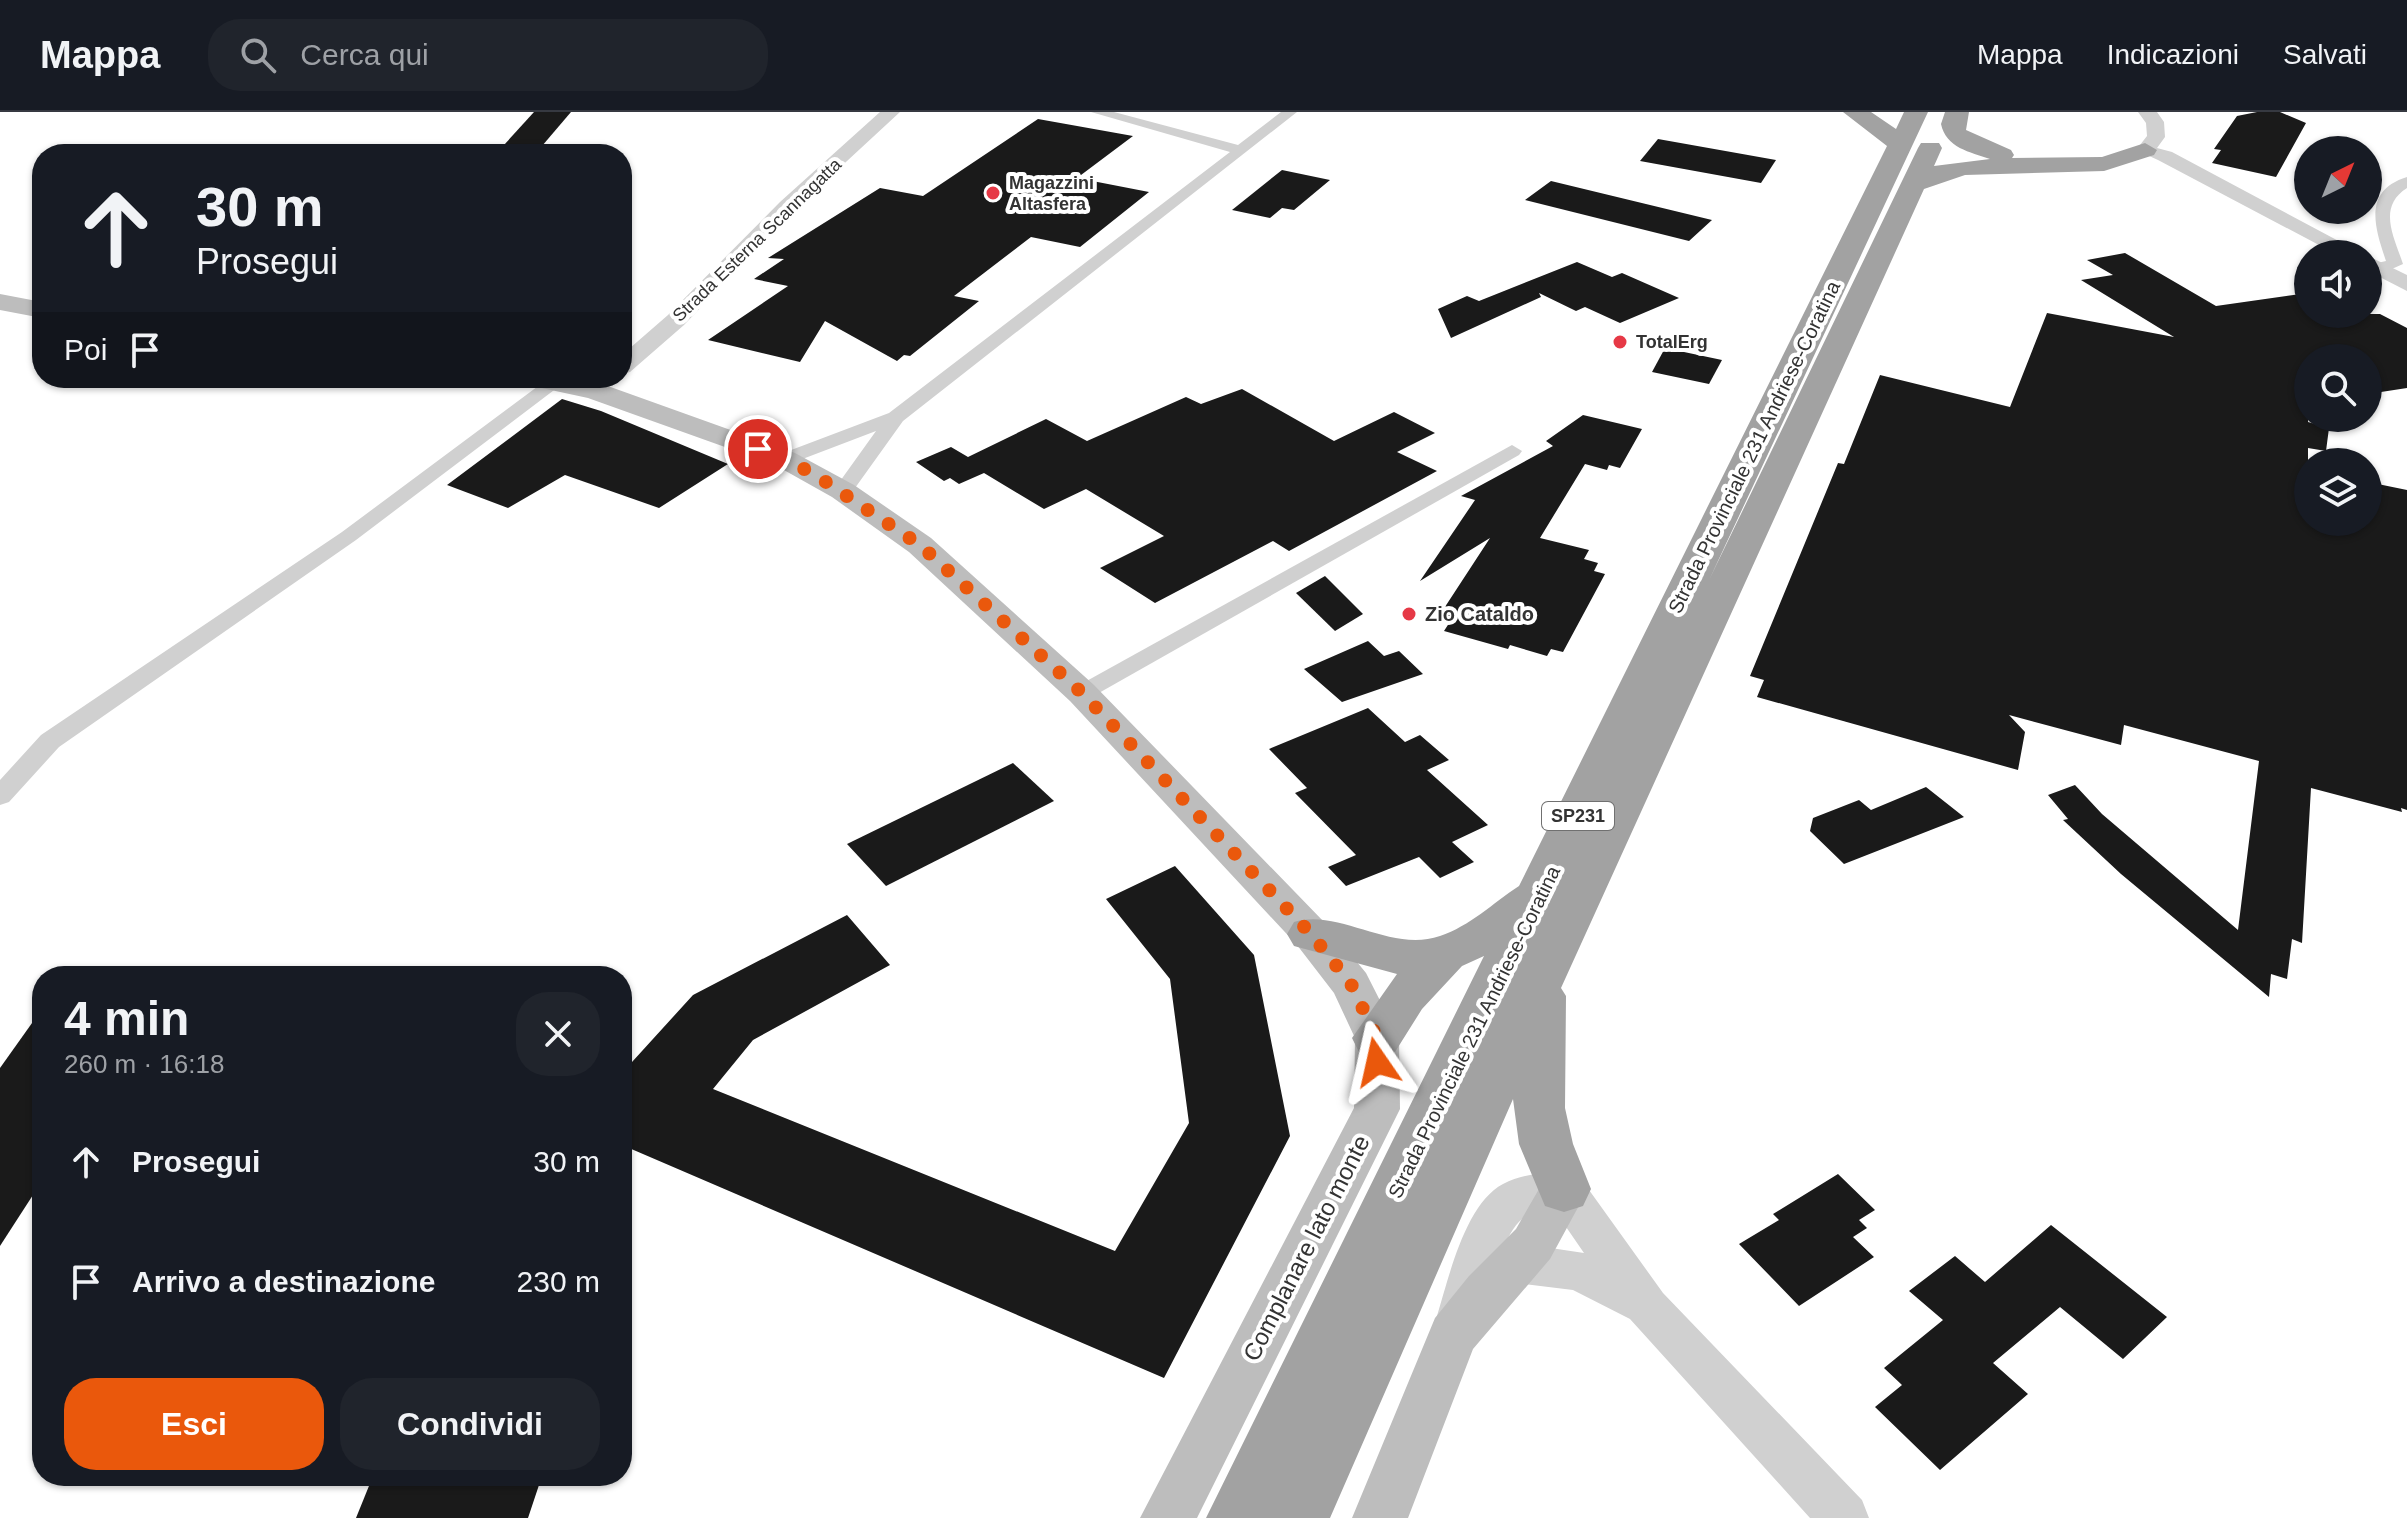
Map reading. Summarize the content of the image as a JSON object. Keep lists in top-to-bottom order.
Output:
{
  "streets": {
    "highway": ["Strada Provinciale 231 Andriese-Coratina", "SP231"],
    "main road": ["Complanare lato monte"],
    "street": ["Strada Esterna Scannagatta"]
  },
  "places": ["Magazzini Altasfera", "TotalErg", "Zio Cataldo"],
  "north": "top right",
  "page": {
    "header": "Mappa",
    "search": "Cerca qui",
    "nav": ["Mappa", "Indicazioni", "Salvati"],
    "turn": ["30 m", "Prosegui"],
    "then": "Poi",
    "heading": ["4 min", "260 m · 16:18"],
    "list": [
      {
        "name": "Prosegui",
        "value": "30 m"
      },
      {
        "name": "Arrivo a destinazione",
        "value": "230 m"
      }
    ],
    "buttons": ["Esci", "Condividi"]
  }
}
